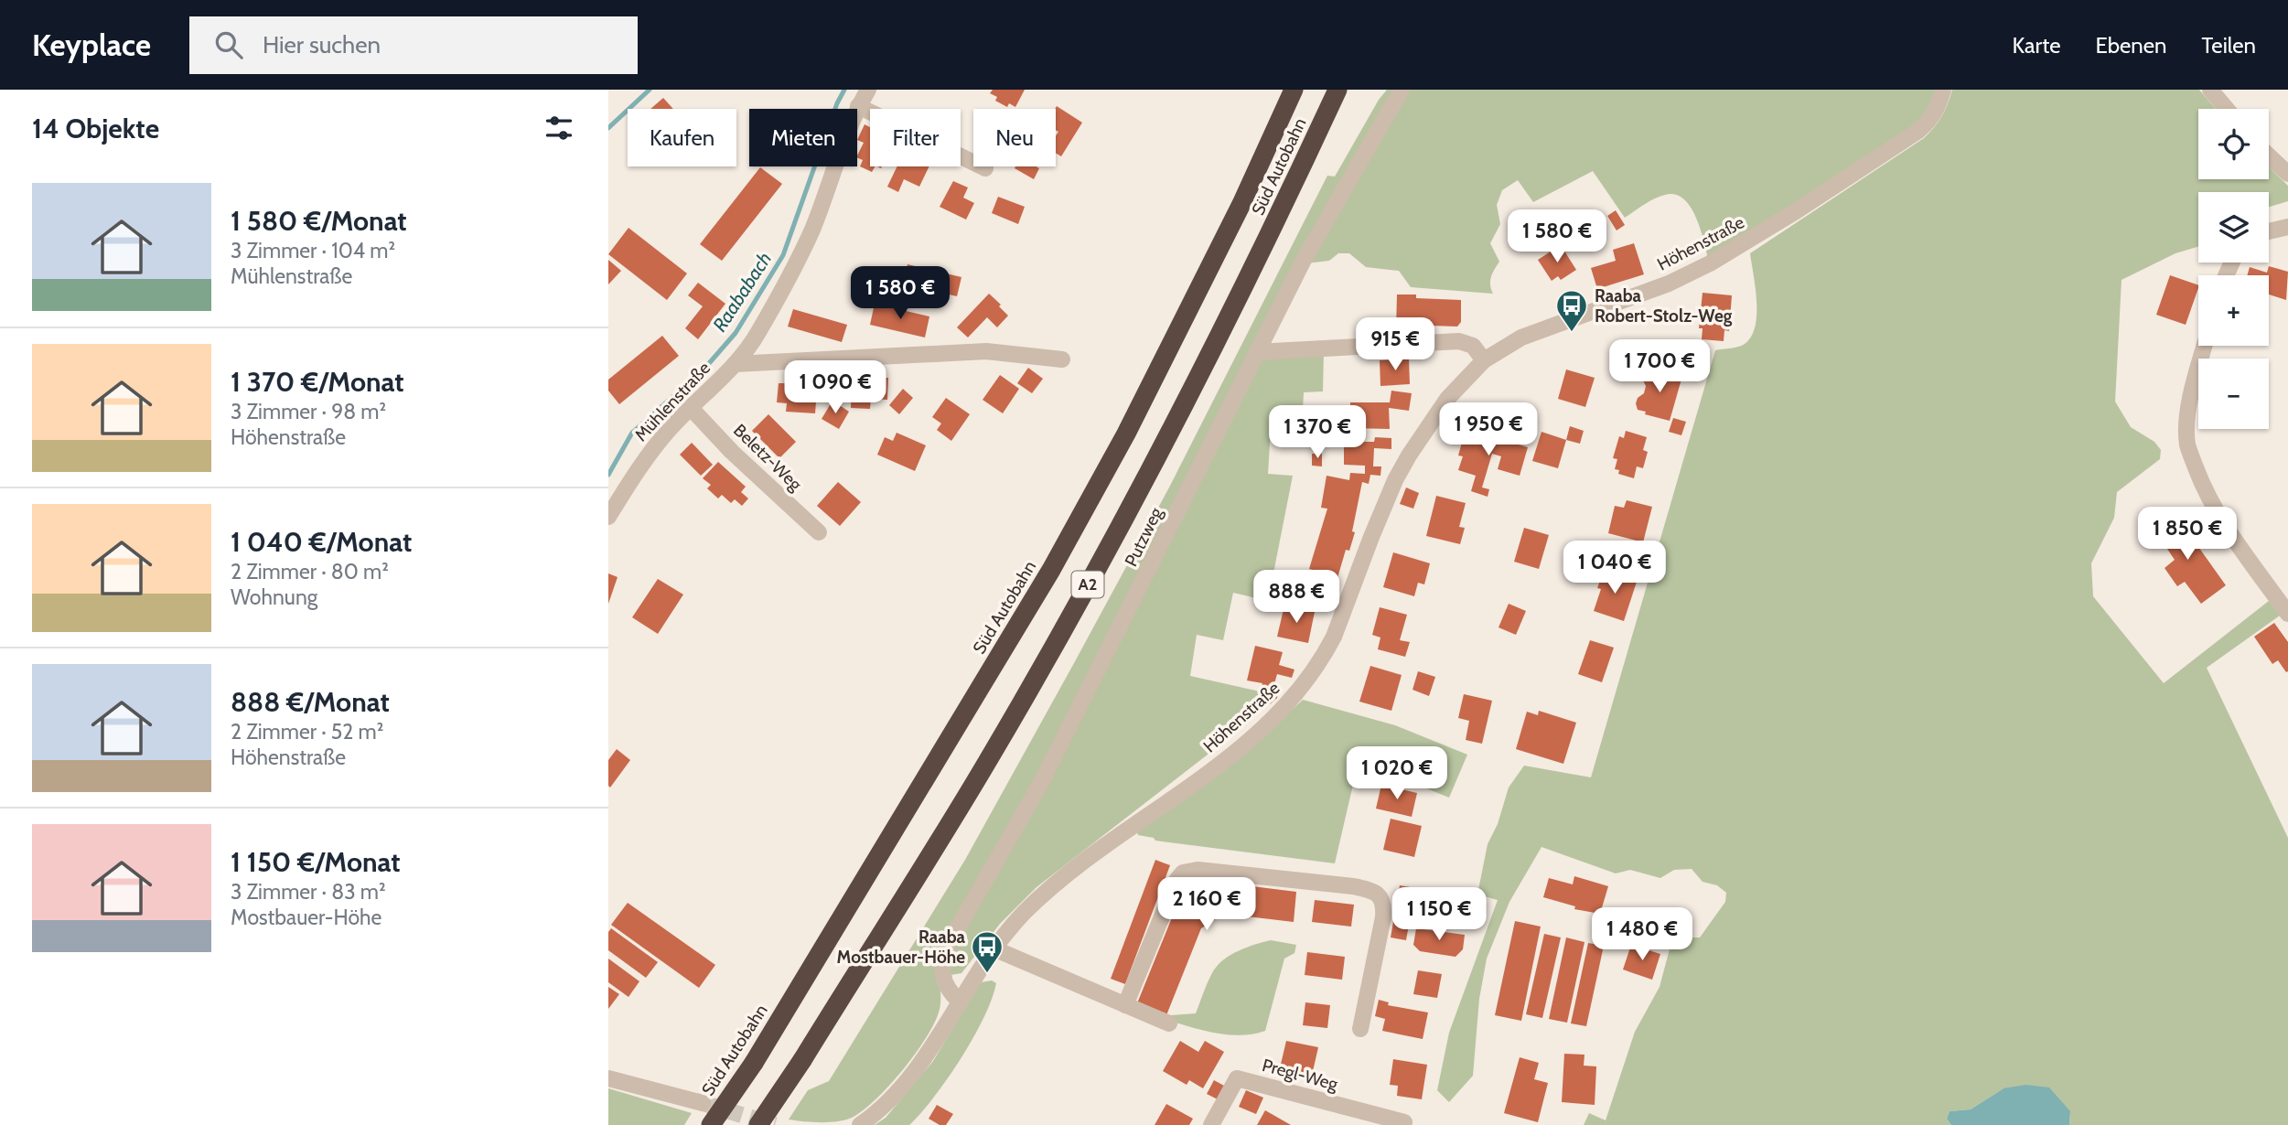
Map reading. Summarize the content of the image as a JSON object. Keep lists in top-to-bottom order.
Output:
{
  "streets": {
    "highway": ["Süd Autobahn", "A2"],
    "street": [
      "Höhenstraße",
      "Mühlenstraße",
      "Beletz-Weg",
      "Putzweg",
      "Pregl-Weg"
    ]
  },
  "crossings": [
    ["Höhenstraße", "Putzweg"],
    ["Mühlenstraße", "Beletz-Weg"]
  ],
  "water": ["Raababach"],
  "places": {
    "bus stop": ["Raaba Robert-Stolz-Weg", "Raaba Mostbauer-Höhe"]
  },
  "page": {
    "header": "Keyplace",
    "search": "Hier suchen",
    "nav": ["Karte", "Ebenen", "Teilen"],
    "heading": "14 Objekte",
    "map_buttons": ["+", "−"],
    "chip": [
      "Kaufen",
      "Mieten",
      "Filter",
      "Neu"
    ],
    "list": [
      {
        "name": "1 580 €/Monat",
        "note": "3 Zimmer · 104 m² · Mühlenstraße"
      },
      {
        "name": "1 370 €/Monat",
        "note": "3 Zimmer · 98 m² · Höhenstraße"
      },
      {
        "name": "1 040 €/Monat",
        "note": "2 Zimmer · 80 m² · Wohnung"
      },
      {
        "name": "888 €/Monat",
        "note": "2 Zimmer · 52 m² · Höhenstraße"
      },
      {
        "name": "1 150 €/Monat",
        "note": "3 Zimmer · 83 m² · Mostbauer-Höhe"
      }
    ],
    "price": [
      "1 580 €",
      "1 580 €",
      "915 €",
      "1 700 €",
      "1 090 €",
      "1 950 €",
      "1 370 €",
      "1 850 €",
      "1 040 €",
      "888 €",
      "1 020 €",
      "2 160 €",
      "1 150 €",
      "1 480 €"
    ]
  }
}
